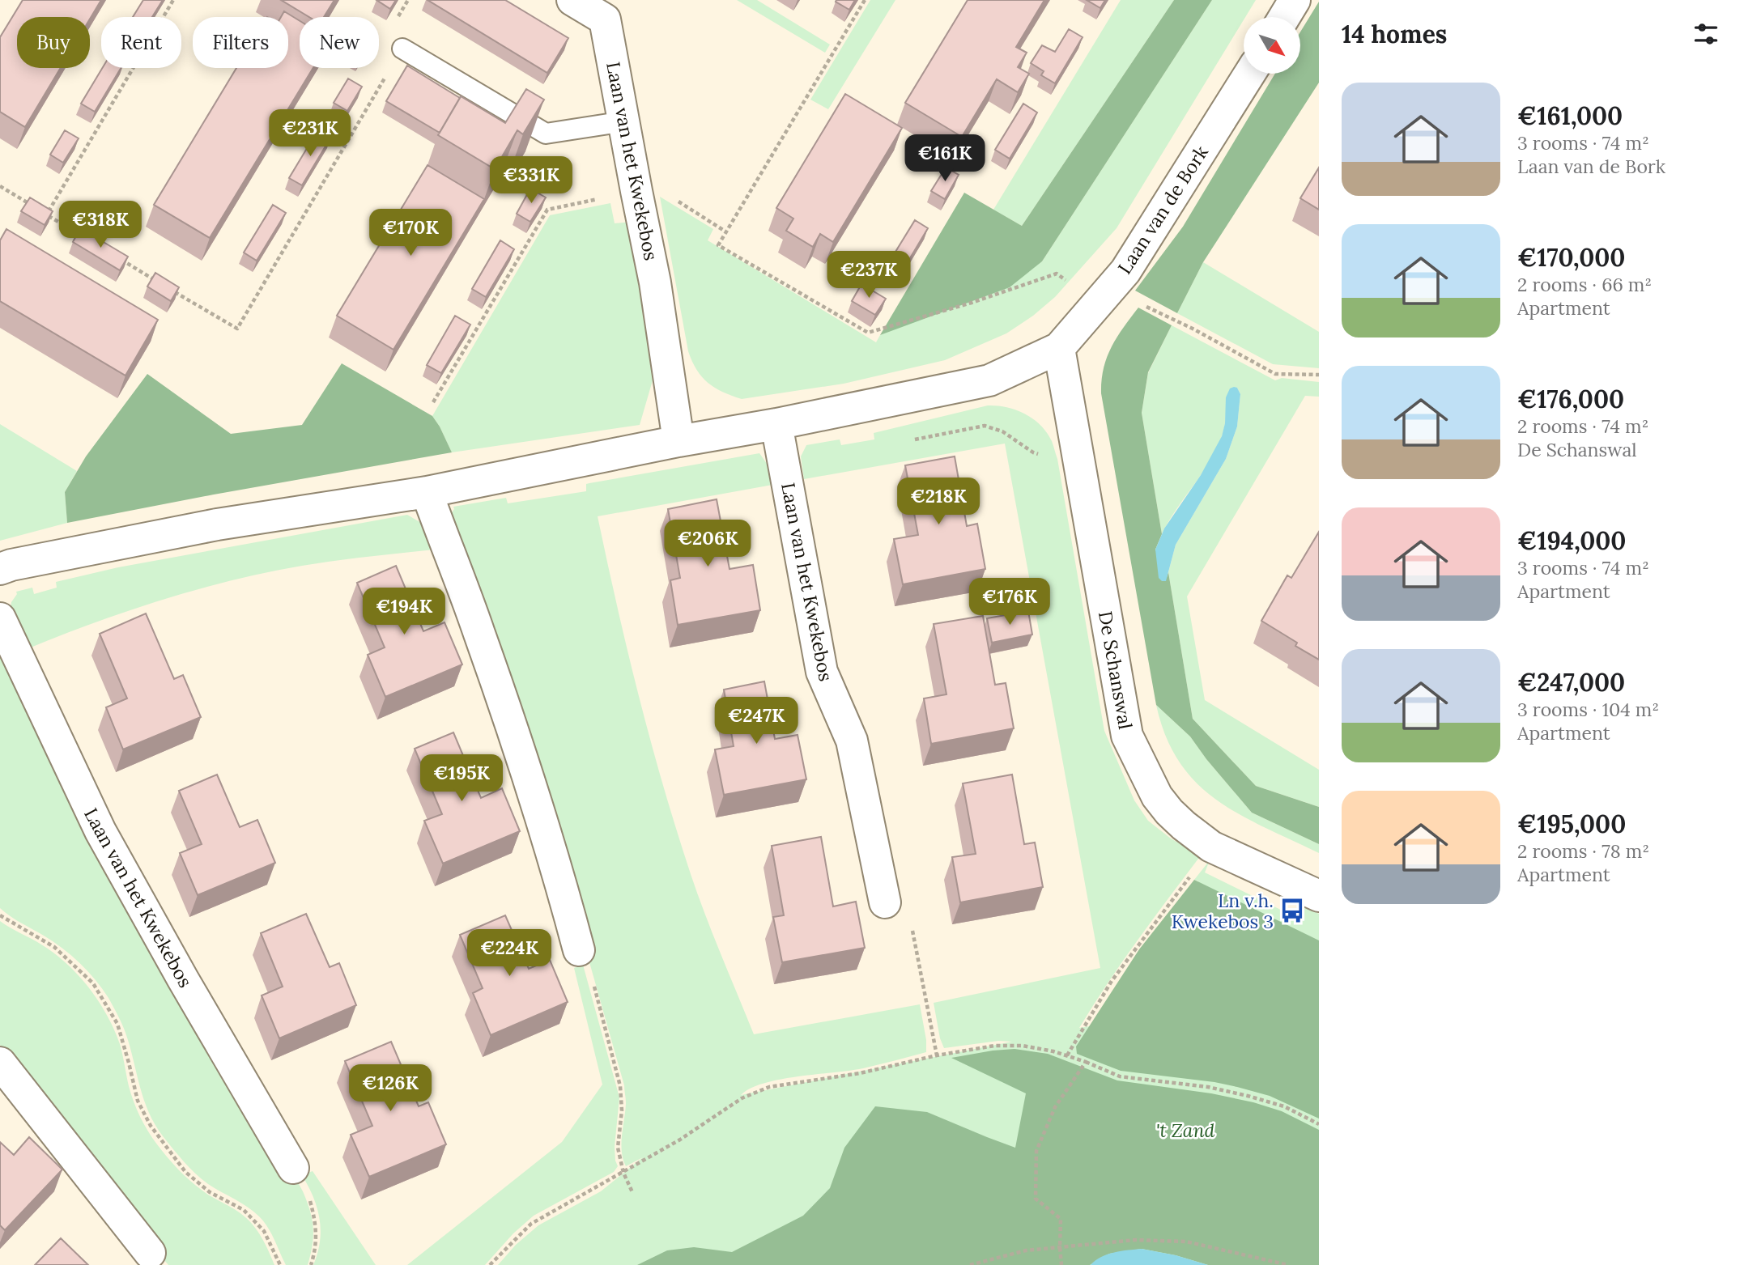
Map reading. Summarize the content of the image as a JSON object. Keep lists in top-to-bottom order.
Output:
{
  "streets": {
    "street": ["Laan van het Kwekebos", "Laan van de Bork", "De Schanswal"]
  },
  "crossings": [
    ["Laan van de Bork", "De Schanswal"]
  ],
  "parks": ["'t Zand"],
  "places": {
    "bus stop": ["Ln v.h. Kwekebos 3"]
  },
  "north": "bottom right",
  "page": {
    "heading": "14 homes",
    "chip": [
      "Buy",
      "Rent",
      "Filters",
      "New"
    ],
    "list": [
      {
        "name": "€161,000",
        "note": "3 rooms · 74 m² · Laan van de Bork"
      },
      {
        "name": "€170,000",
        "note": "2 rooms · 66 m² · Apartment"
      },
      {
        "name": "€176,000",
        "note": "2 rooms · 74 m² · De Schanswal"
      },
      {
        "name": "€194,000",
        "note": "3 rooms · 74 m² · Apartment"
      },
      {
        "name": "€247,000",
        "note": "3 rooms · 104 m² · Apartment"
      },
      {
        "name": "€195,000",
        "note": "2 rooms · 78 m² · Apartment"
      }
    ],
    "price": [
      "€231K",
      "€161K",
      "€331K",
      "€318K",
      "€170K",
      "€237K",
      "€218K",
      "€206K",
      "€176K",
      "€194K",
      "€247K",
      "€195K",
      "€224K",
      "€126K"
    ]
  }
}
